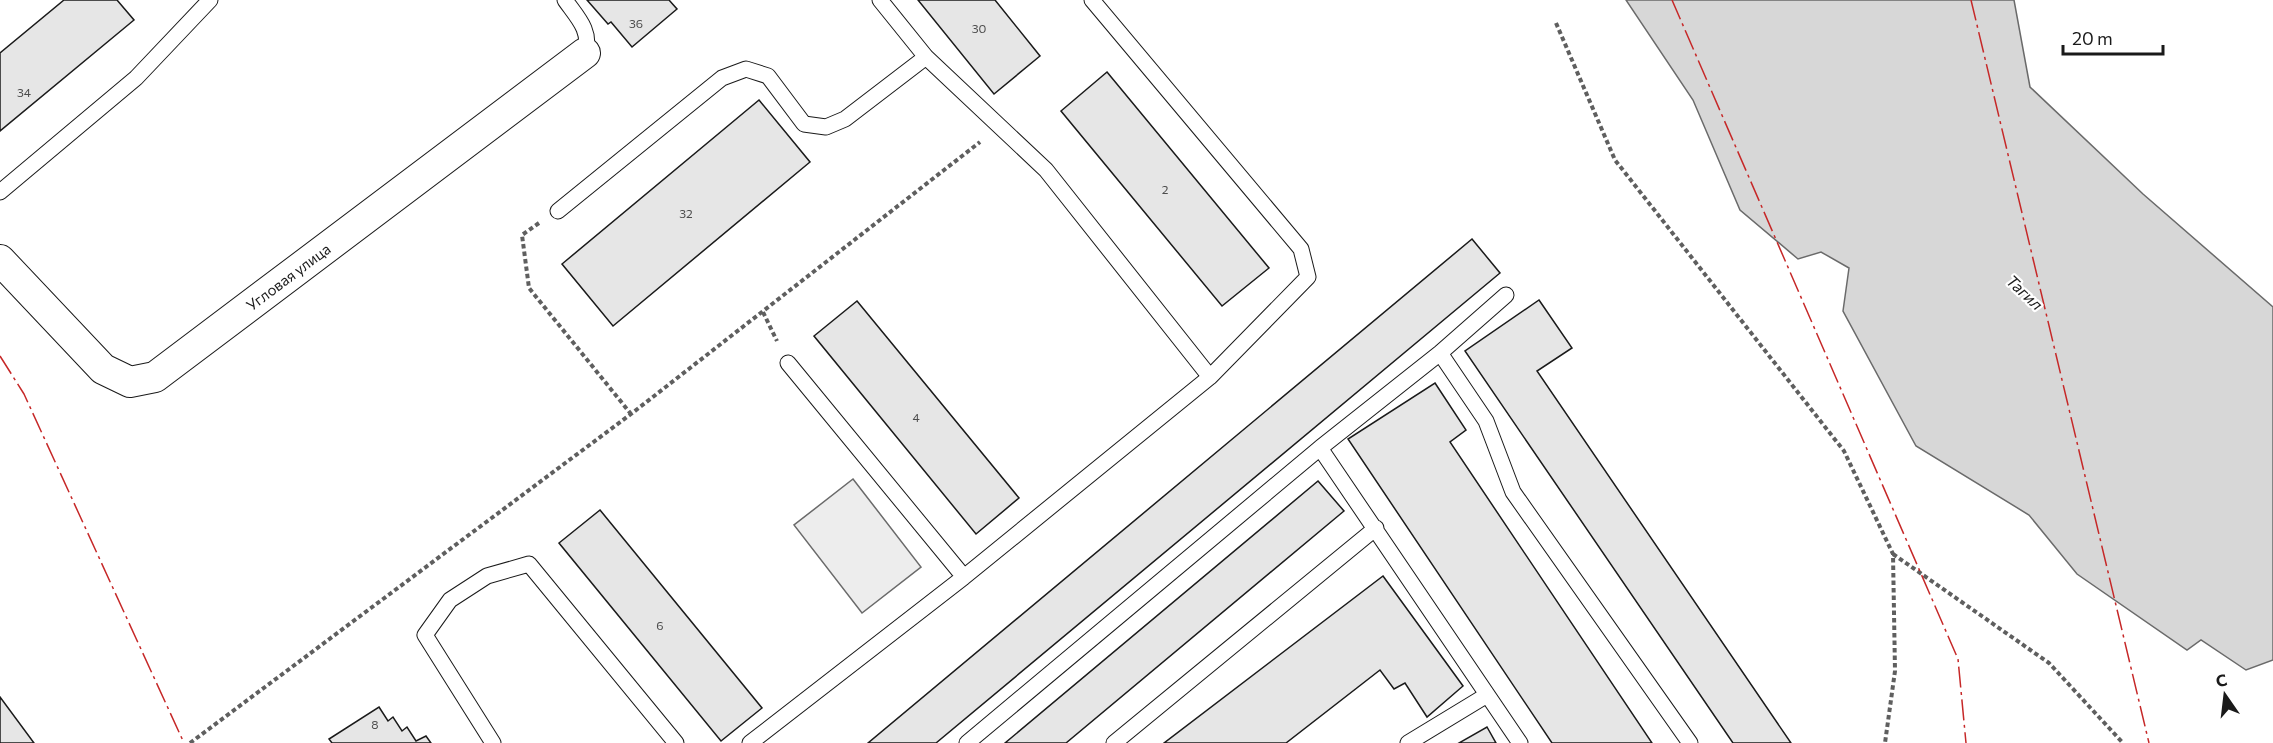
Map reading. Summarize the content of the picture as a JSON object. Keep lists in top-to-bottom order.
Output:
{
  "streets": {
    "street": ["Угловая улица"]
  },
  "water": ["Тагил"],
  "house_numbers": [
    "36",
    "30",
    "34",
    "2",
    "32",
    "4",
    "6",
    "8"
  ],
  "scale_bar": "20 m",
  "north": "top"
}
